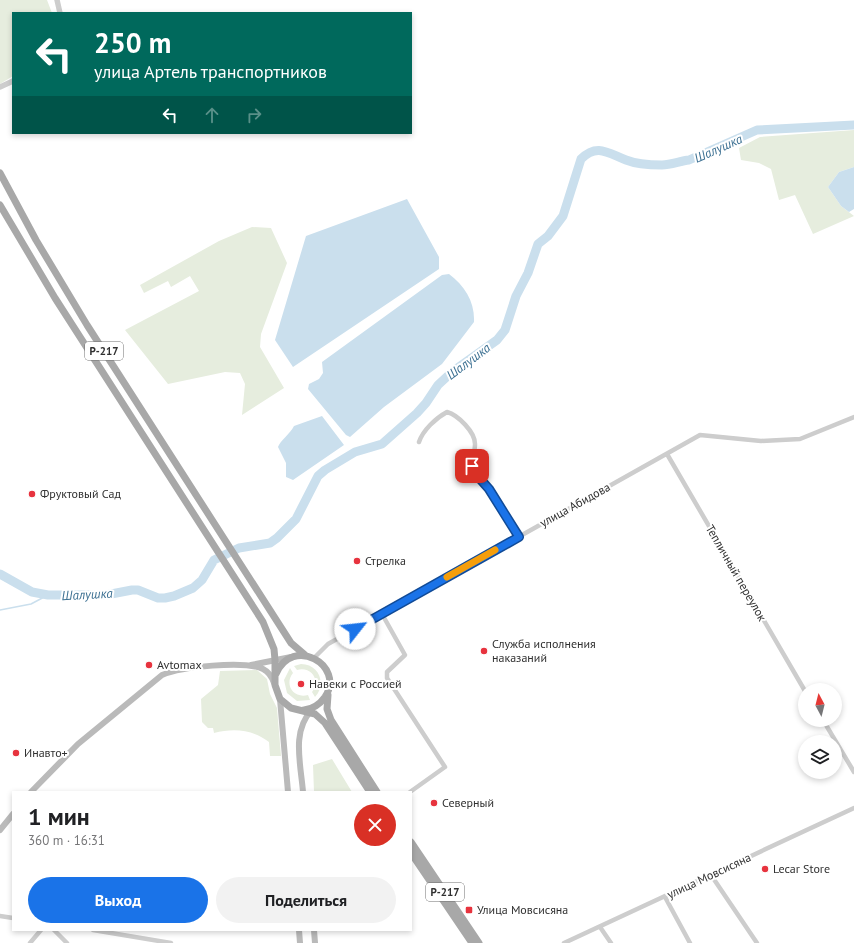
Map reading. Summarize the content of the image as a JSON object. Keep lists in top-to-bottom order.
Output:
{
  "streets": {
    "main road": ["Р-217"],
    "street": ["улица Абидова", "Тепличный переулок", "улица Мовсисяна"]
  },
  "crossings": [
    ["Р-217", "улица Абидова"],
    ["улица Абидова", "Тепличный переулок"]
  ],
  "water": ["Шалушка"],
  "places": {
    "other": [
      "Фруктовый Сад",
      "Стрелка",
      "Служба исполнения наказаний",
      "Avtomax",
      "Навеки с Россией",
      "Инавто+",
      "Северный",
      "Lecar Store"
    ],
    "transit": ["Улица Мовсисяна"]
  },
  "north": "top",
  "page": {
    "turn": ["250 m", "улица Артель транспортников"],
    "heading": ["1 мин", "360 m · 16:31"],
    "buttons": ["Выход", "Поделиться"]
  }
}
